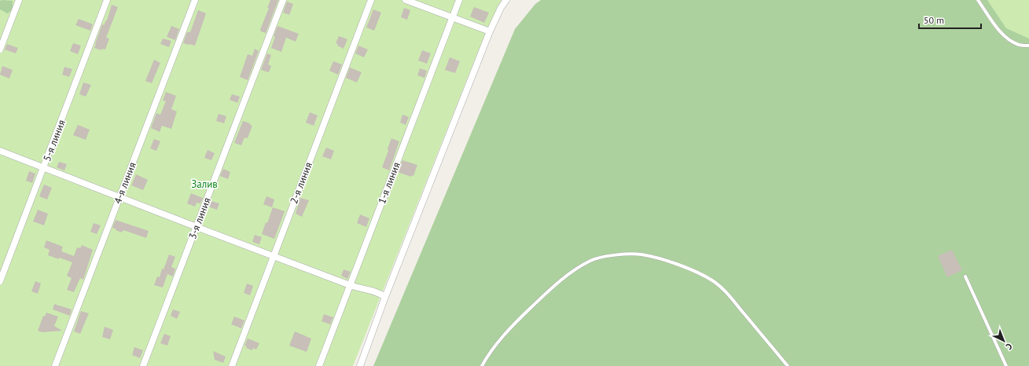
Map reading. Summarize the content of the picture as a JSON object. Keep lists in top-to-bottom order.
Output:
{
  "streets": {
    "street": [
      "5-я линия",
      "4-я линия",
      "2-я линия",
      "1-я линия",
      "3-я линия"
    ]
  },
  "parks": ["Залив"],
  "scale_bar": "50 m",
  "north": "bottom right"
}
